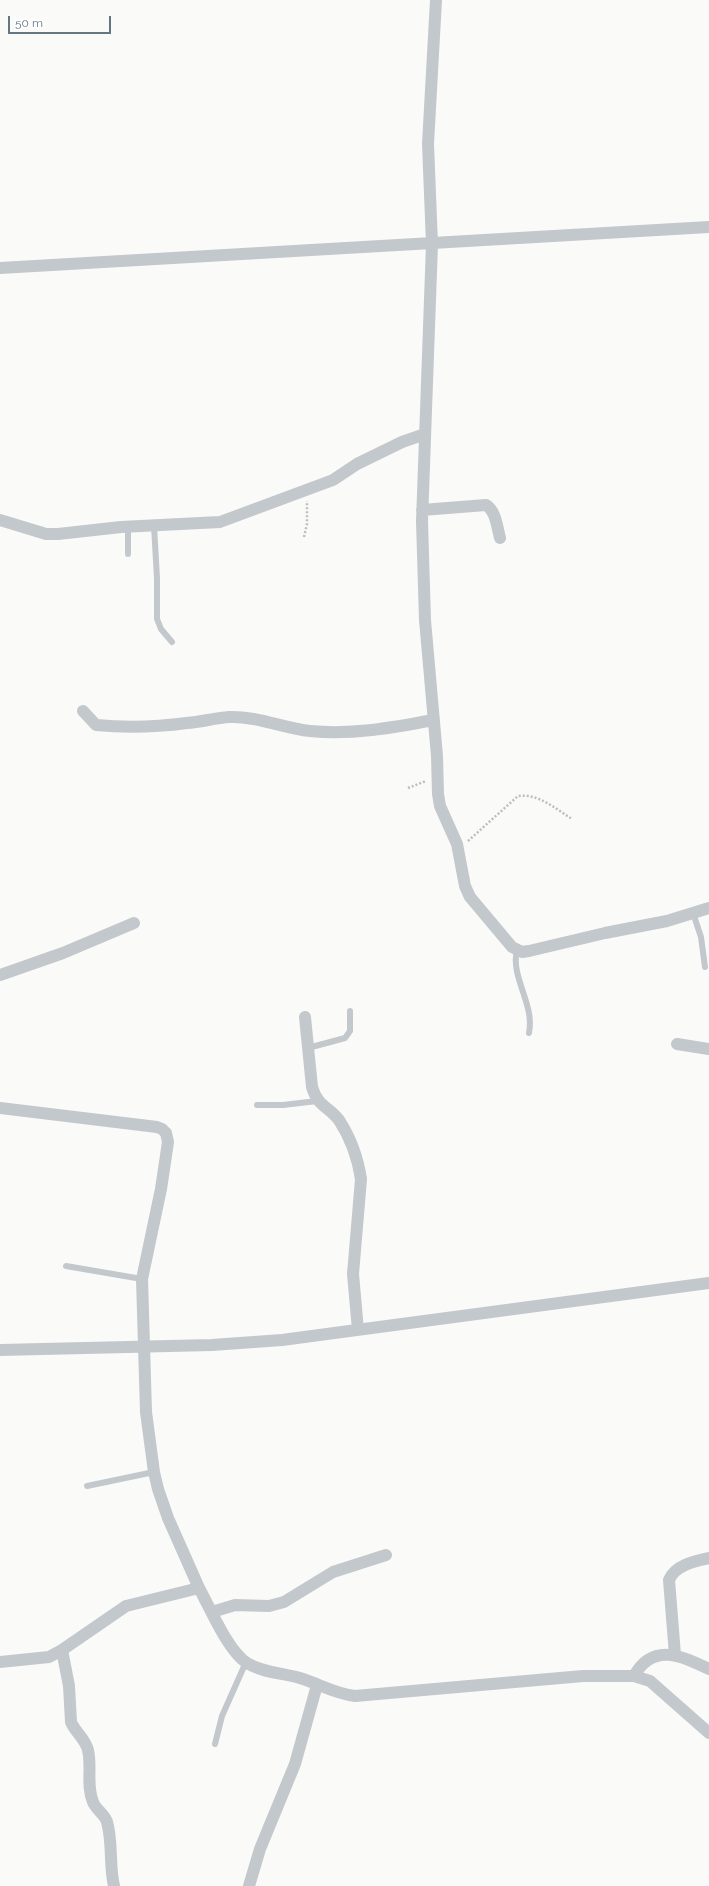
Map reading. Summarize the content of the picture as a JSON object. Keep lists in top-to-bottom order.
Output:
{
  "scale_bar": "50 m"
}
